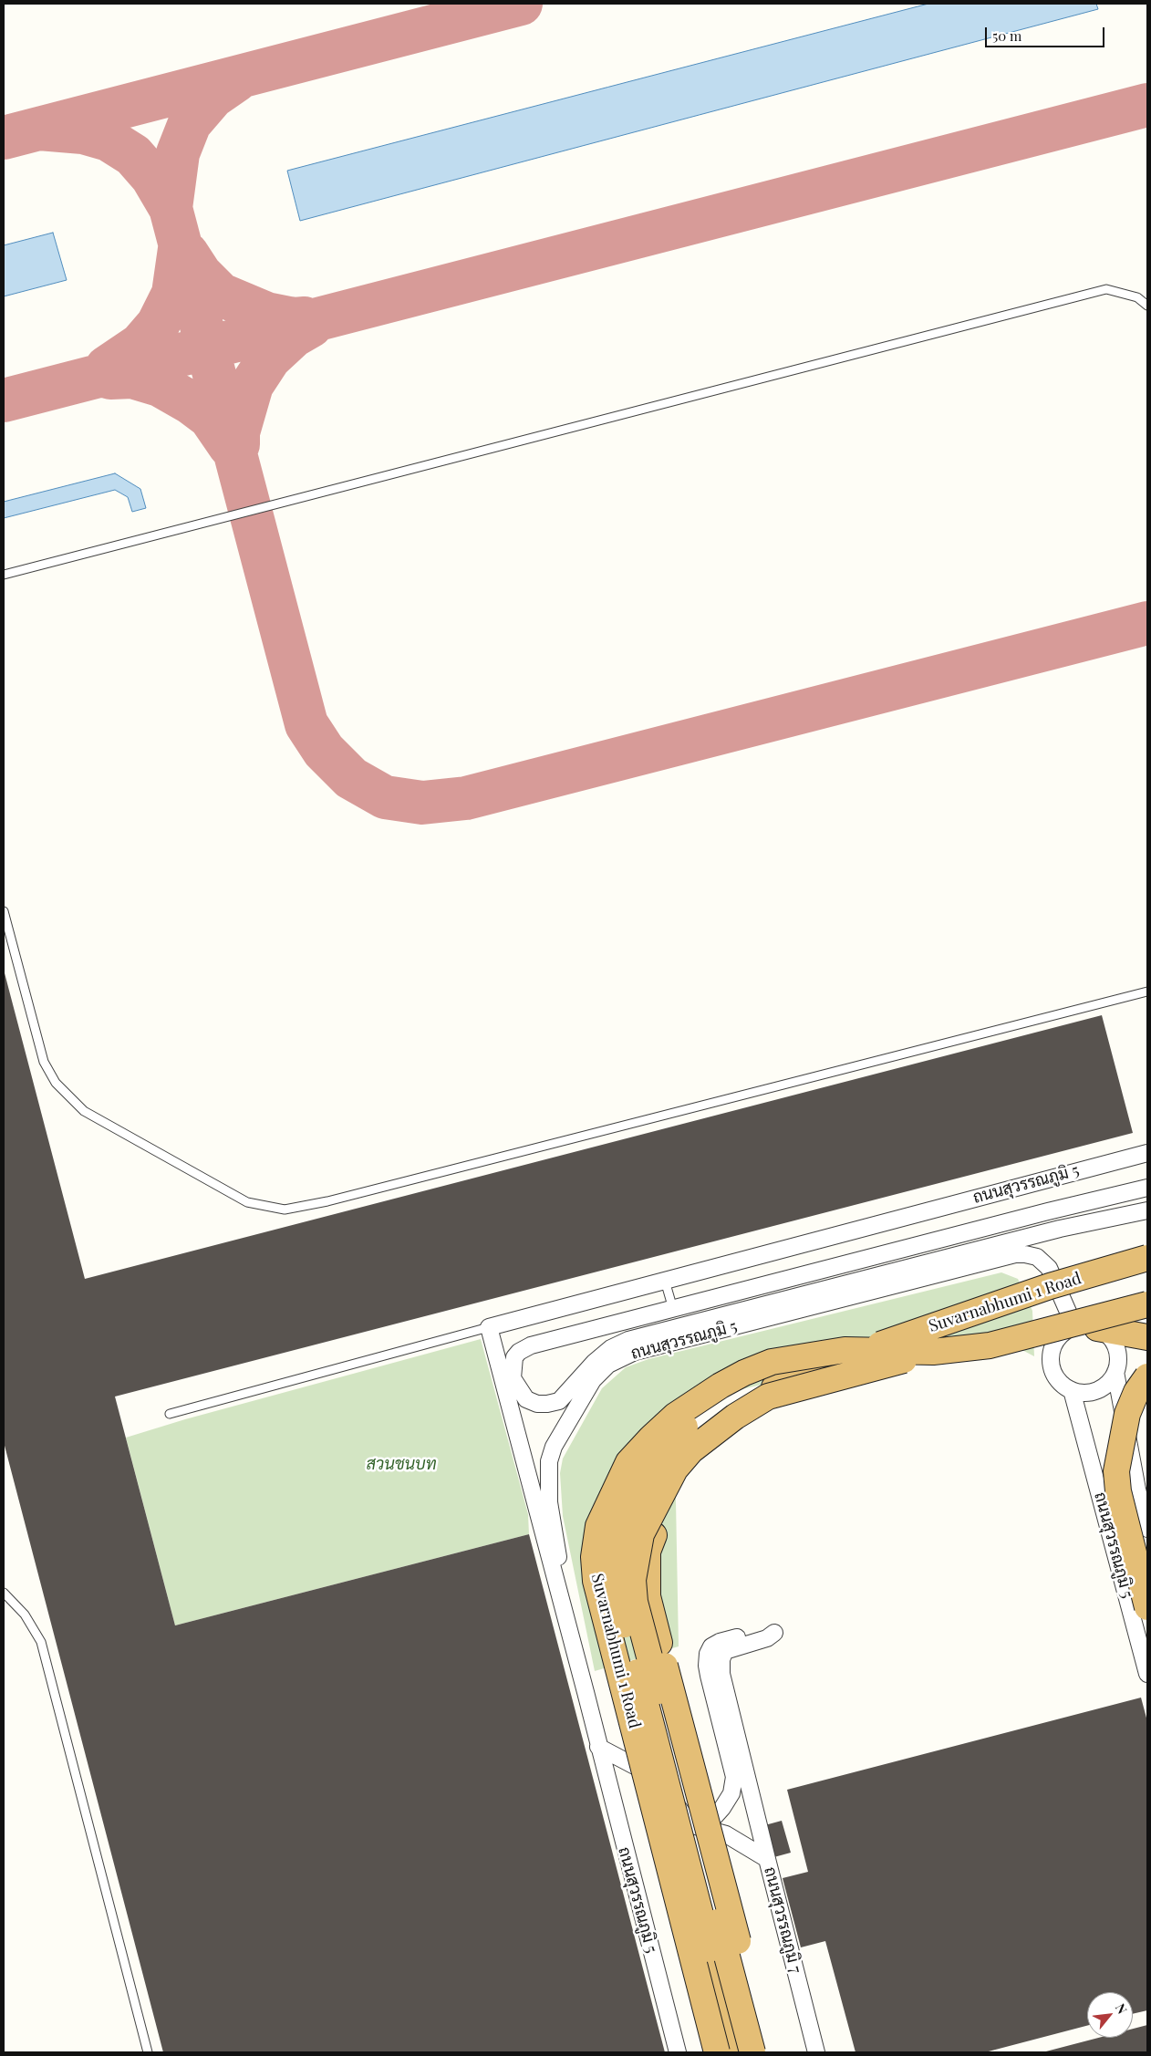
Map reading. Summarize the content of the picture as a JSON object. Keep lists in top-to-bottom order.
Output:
{
  "streets": {
    "highway": ["Suvarnabhumi 1 Road"],
    "street": ["ถนนสุวรรณภูมิ 5", "ถนนสุวรรณภูมิ 7"]
  },
  "crossings": [
    ["ถนนสุวรรณภูมิ 5", "ถนนสุวรรณภูมิ 7"]
  ],
  "parks": ["สวนชนบท"],
  "scale_bar": "50 m",
  "north": "top right"
}
